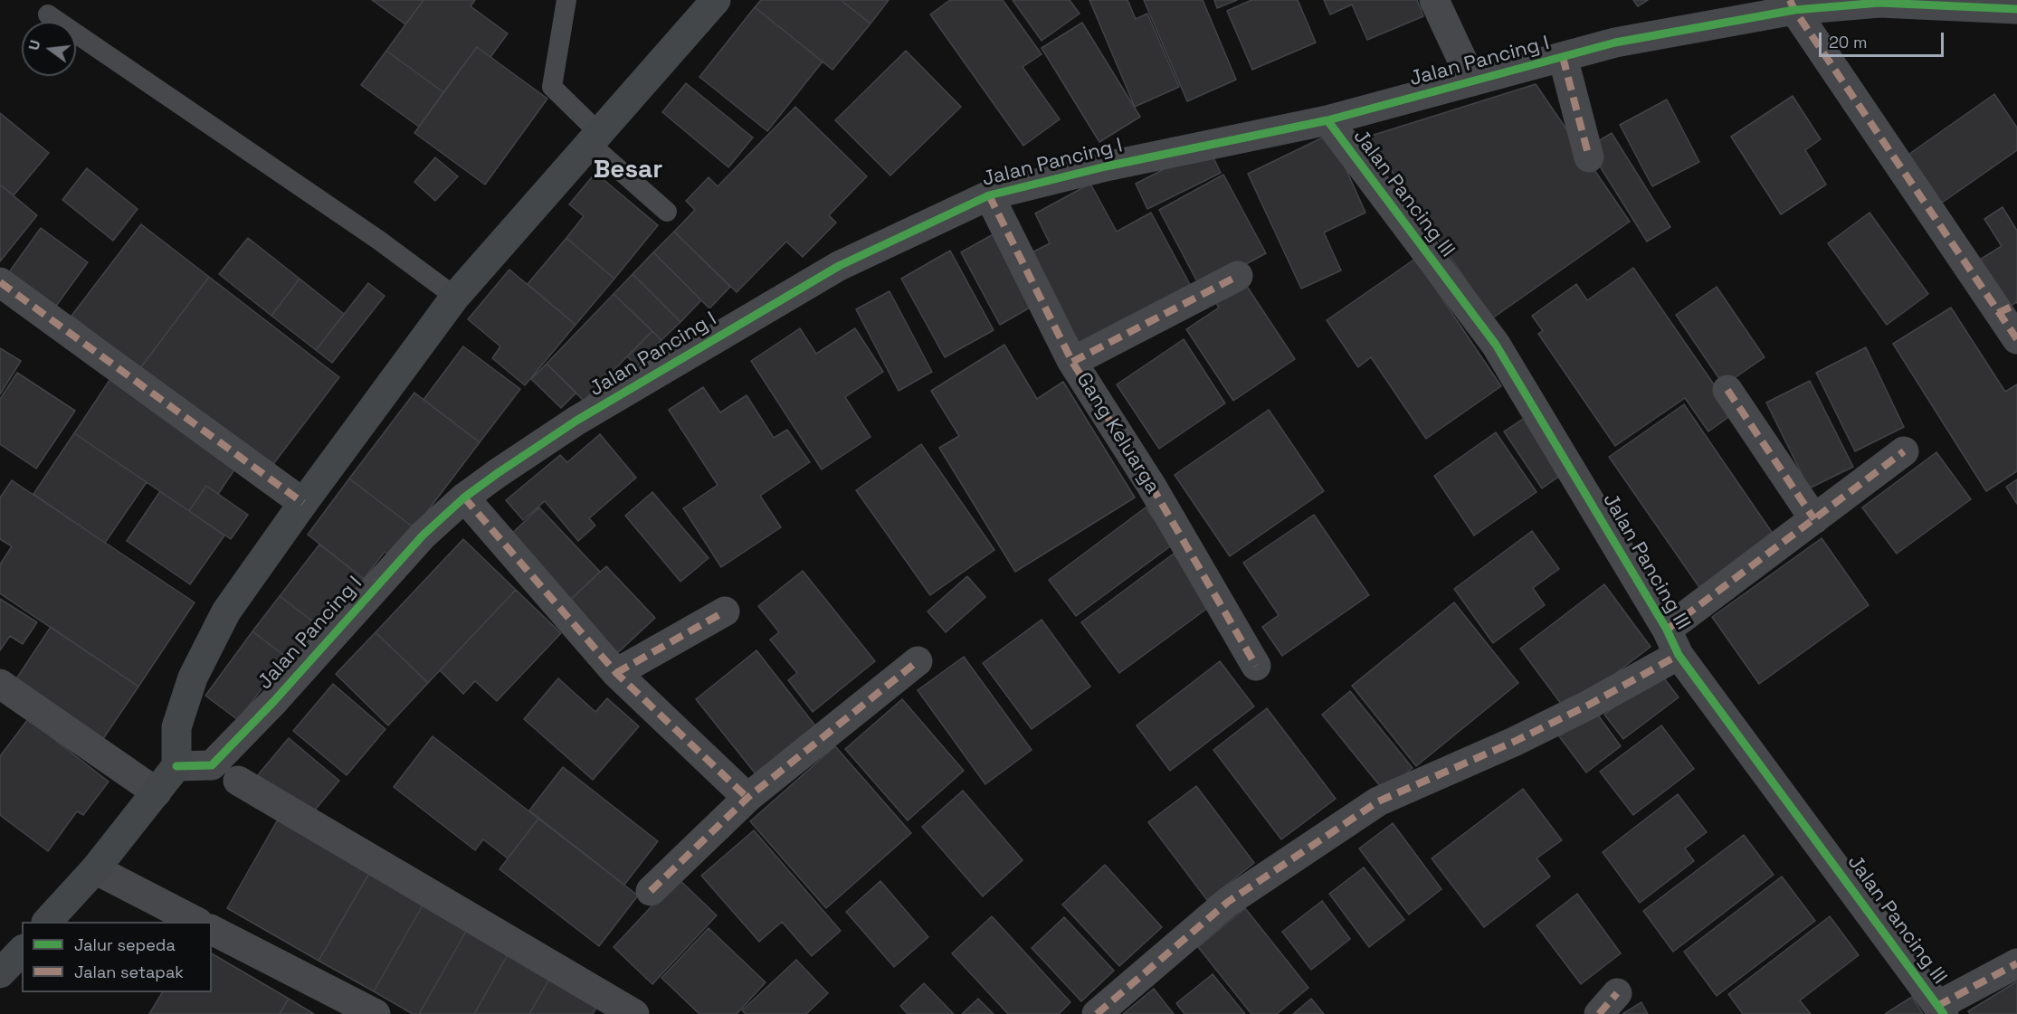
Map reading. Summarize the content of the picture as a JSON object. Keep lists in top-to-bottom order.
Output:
{
  "streets": {
    "street": ["Jalan Pancing I", "Jalan Pancing III", "Gang Keluarga"]
  },
  "crossings": [
    ["Jalan Pancing I", "Jalan Pancing III"],
    ["Jalan Pancing I", "Gang Keluarga"]
  ],
  "districts": ["Besar"],
  "legend": ["Jalur sepeda", "Jalan setapak"],
  "scale_bar": "20 m",
  "north": "left"
}
